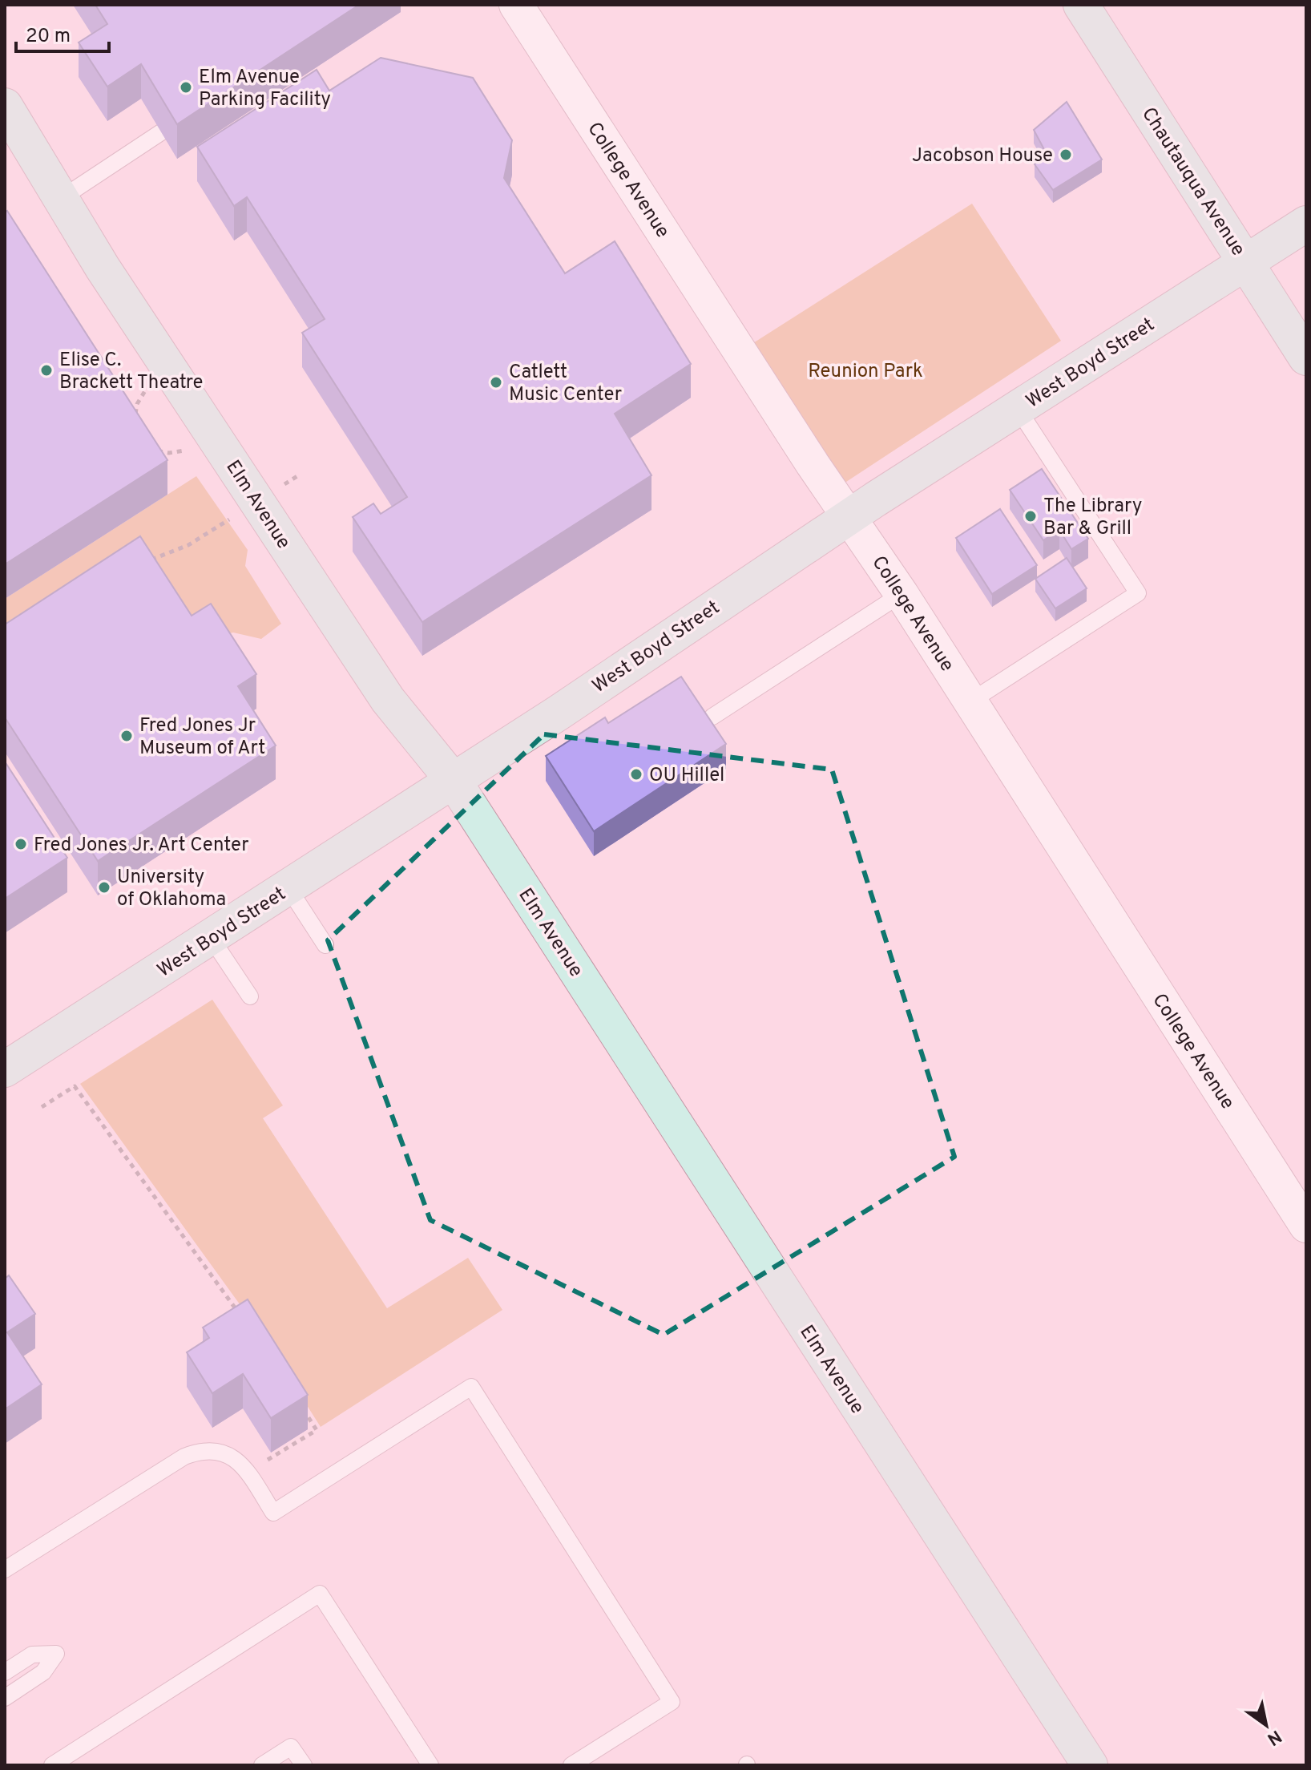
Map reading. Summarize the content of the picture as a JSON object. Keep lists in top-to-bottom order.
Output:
{
  "streets": {
    "street": [
      "College Avenue",
      "Chautauqua Avenue",
      "West Boyd Street",
      "Elm Avenue"
    ]
  },
  "crossings": [
    ["College Avenue", "West Boyd Street"],
    ["Chautauqua Avenue", "West Boyd Street"],
    ["West Boyd Street", "Elm Avenue"]
  ],
  "parks": ["Reunion Park"],
  "places": [
    "Elm Avenue Parking Facility",
    "Jacobson House",
    "Elise C. Brackett Theatre",
    "Catlett Music Center",
    "The Library Bar & Grill",
    "Fred Jones Jr Museum of Art",
    "OU Hillel",
    "Fred Jones Jr. Art Center",
    "University of Oklahoma"
  ],
  "scale_bar": "20 m",
  "north": "bottom right"
}
